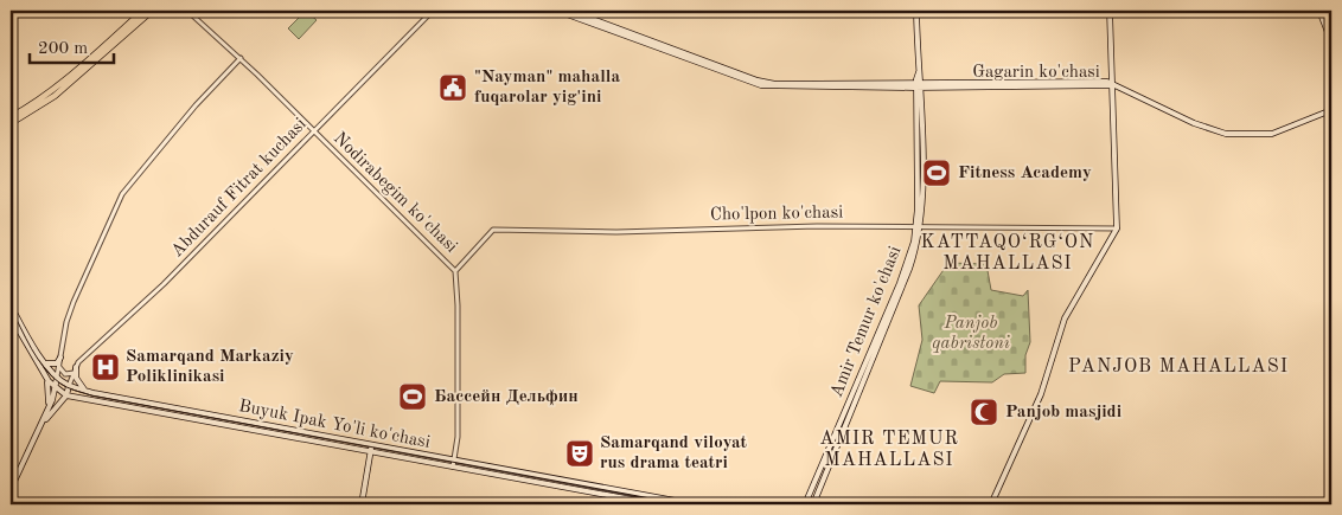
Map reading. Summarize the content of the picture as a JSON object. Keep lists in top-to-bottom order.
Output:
{
  "streets": {
    "main road": ["Gagarin ko'chasi", "Amir Temur ko'chasi", "Buyuk Ipak Yo'li ko'chasi"],
    "street": ["Abdurauf Fitrat kuchasi", "Nodirabegim ko'chasi", "Cho'lpon ko'chasi"]
  },
  "crossings": [
    ["Gagarin ko'chasi", "Amir Temur ko'chasi"],
    ["Abdurauf Fitrat kuchasi", "Nodirabegim ko'chasi"],
    ["Abdurauf Fitrat kuchasi", "Buyuk Ipak Yo'li ko'chasi"],
    ["Nodirabegim ko'chasi", "Cho'lpon ko'chasi"],
    ["Cho'lpon ko'chasi", "Amir Temur ko'chasi"]
  ],
  "districts": ["KATTAQO‘RG‘ON MAHALLASI", "PANJOB MAHALLASI", "AMIR TEMUR MAHALLASI"],
  "parks": ["Panjob qabristoni"],
  "places": {
    "public building": ["\"Nayman\" mahalla fuqarolar yig'ini"],
    "sports": ["Fitness Academy", "Бассейн Дельфин"],
    "hospital": ["Samarqand Markaziy Poliklinikasi"],
    "mosque": ["Panjob masjidi"],
    "theatre": ["Samarqand viloyat rus drama teatri"]
  },
  "scale_bar": "200 m"
}
